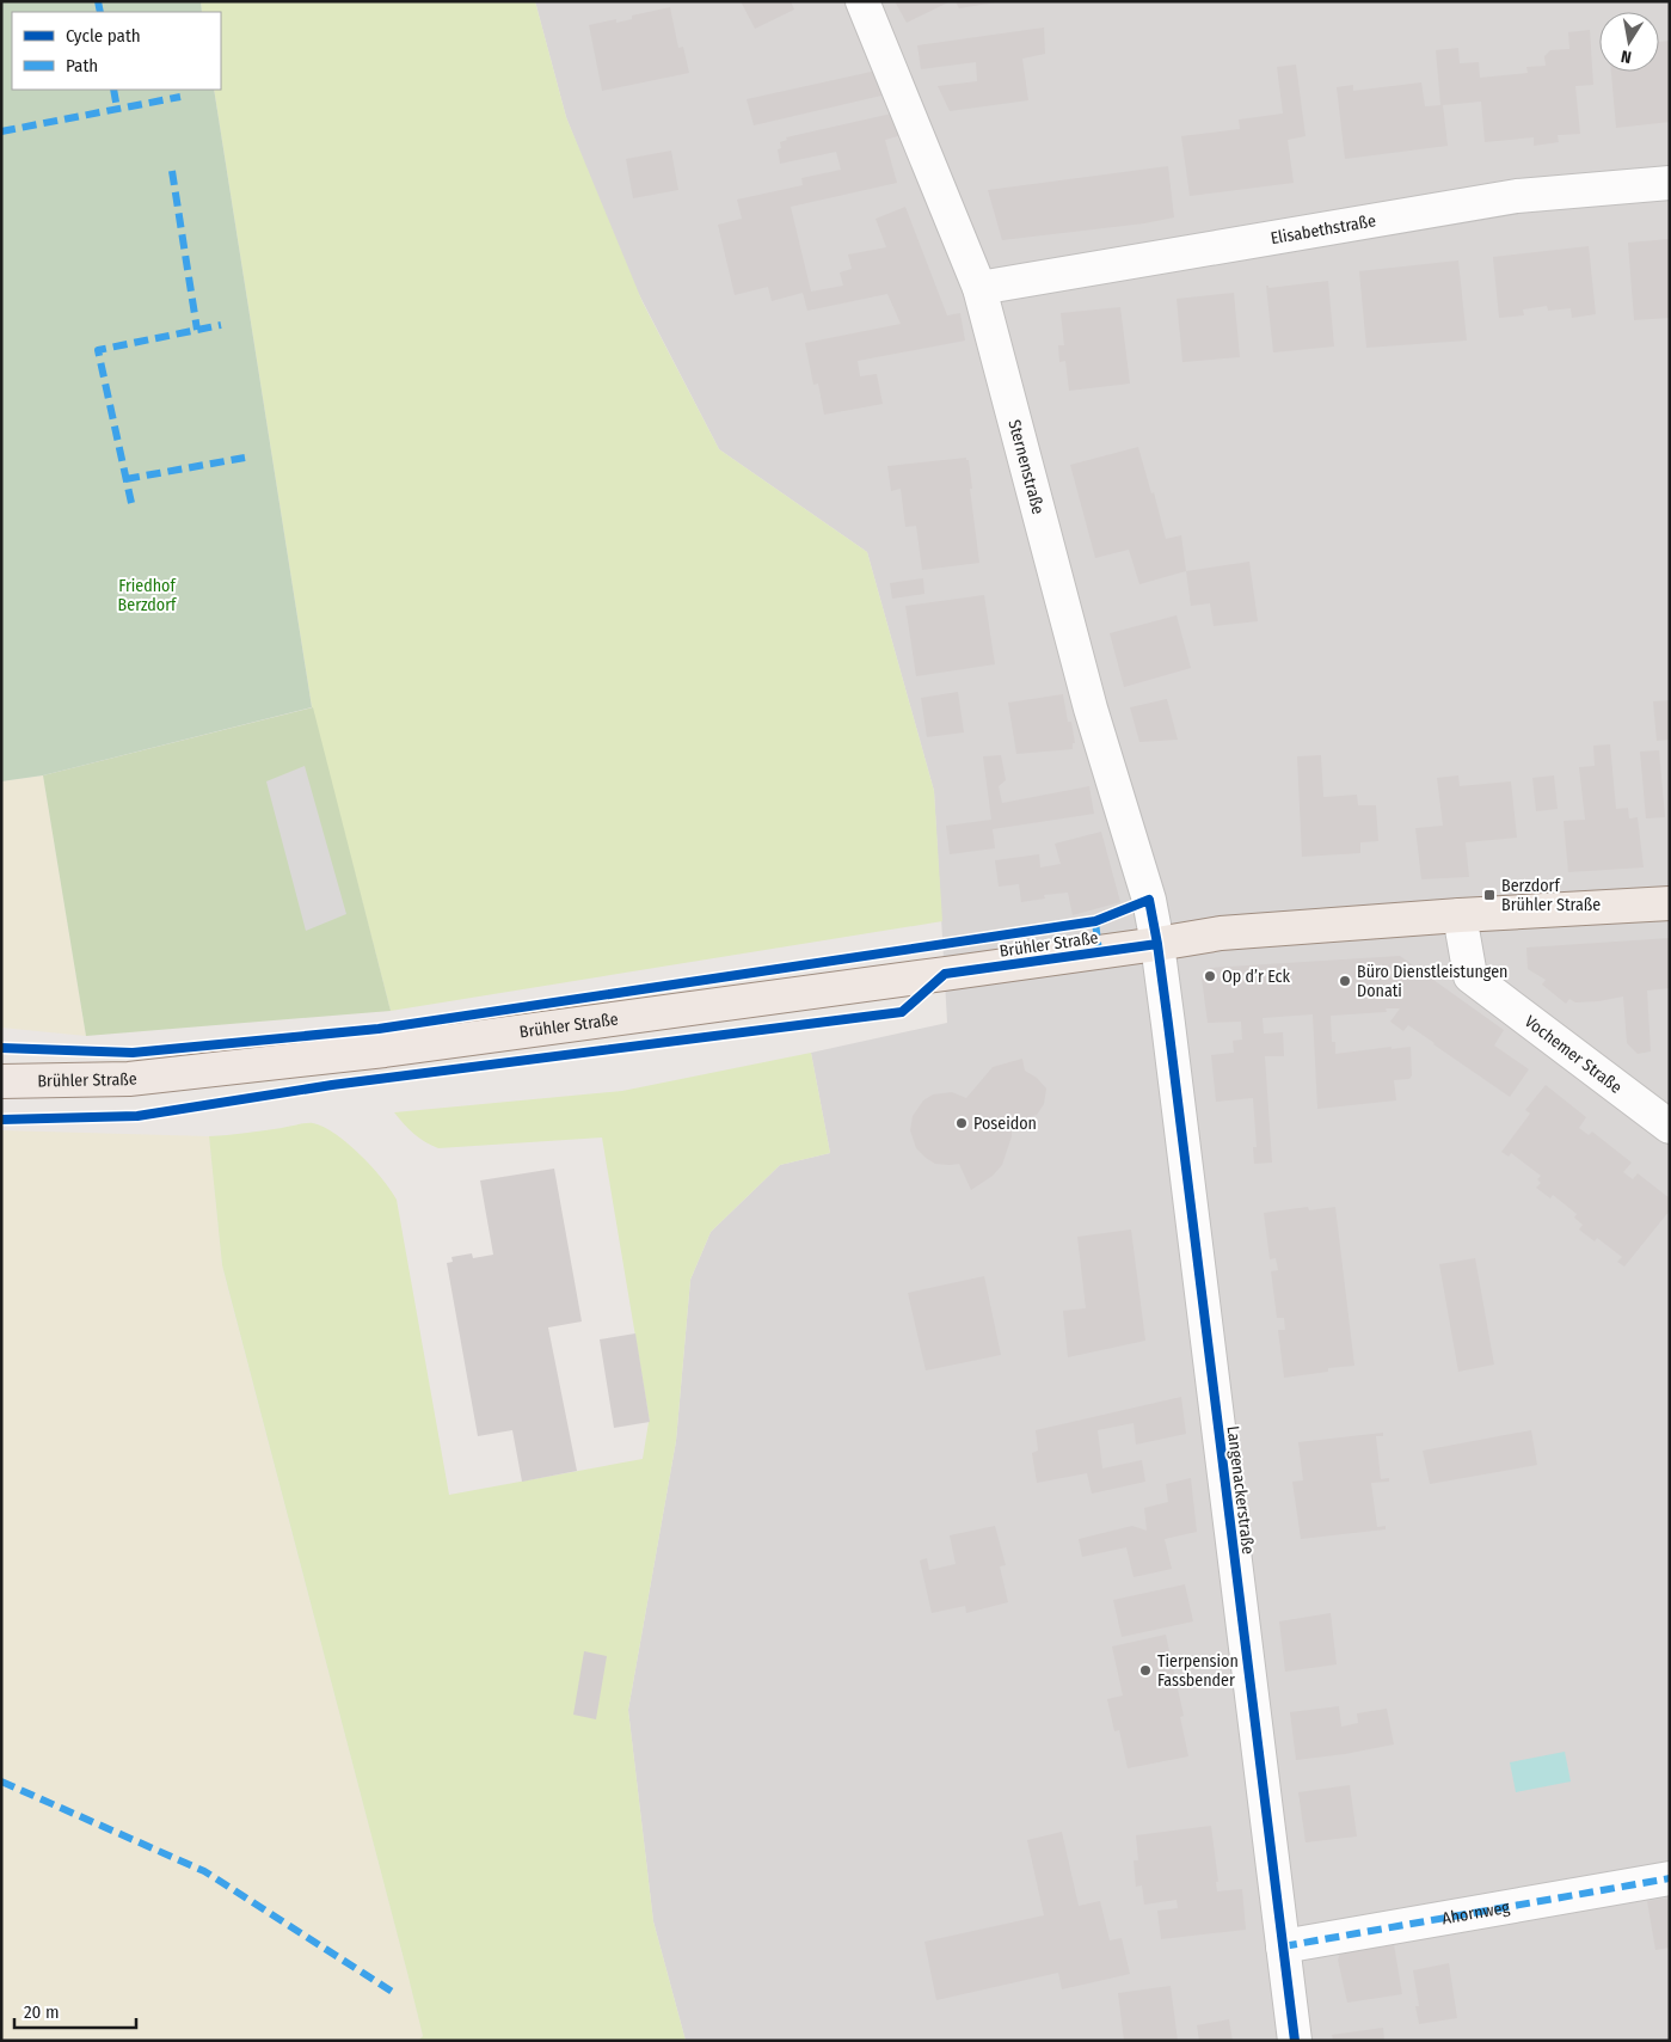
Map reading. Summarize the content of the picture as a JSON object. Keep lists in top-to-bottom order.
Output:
{
  "streets": {
    "main road": ["Brühler Straße"],
    "street": [
      "Elisabethstraße",
      "Sternenstraße",
      "Vochemer Straße",
      "Langenackerstraße",
      "Ahornweg"
    ]
  },
  "crossings": [
    ["Elisabethstraße", "Sternenstraße"],
    ["Sternenstraße", "Brühler Straße"],
    ["Sternenstraße", "Langenackerstraße"],
    ["Brühler Straße", "Vochemer Straße"],
    ["Brühler Straße", "Langenackerstraße"],
    ["Langenackerstraße", "Ahornweg"]
  ],
  "parks": ["Friedhof Berzdorf"],
  "places": {
    "transit": ["Berzdorf Brühler Straße"],
    "other": [
      "Op d’r Eck",
      "Büro Dienstleistungen Donati",
      "Poseidon",
      "Tierpension Fassbender"
    ]
  },
  "legend": ["Cycle path", "Path"],
  "scale_bar": "20 m",
  "north": "bottom"
}
